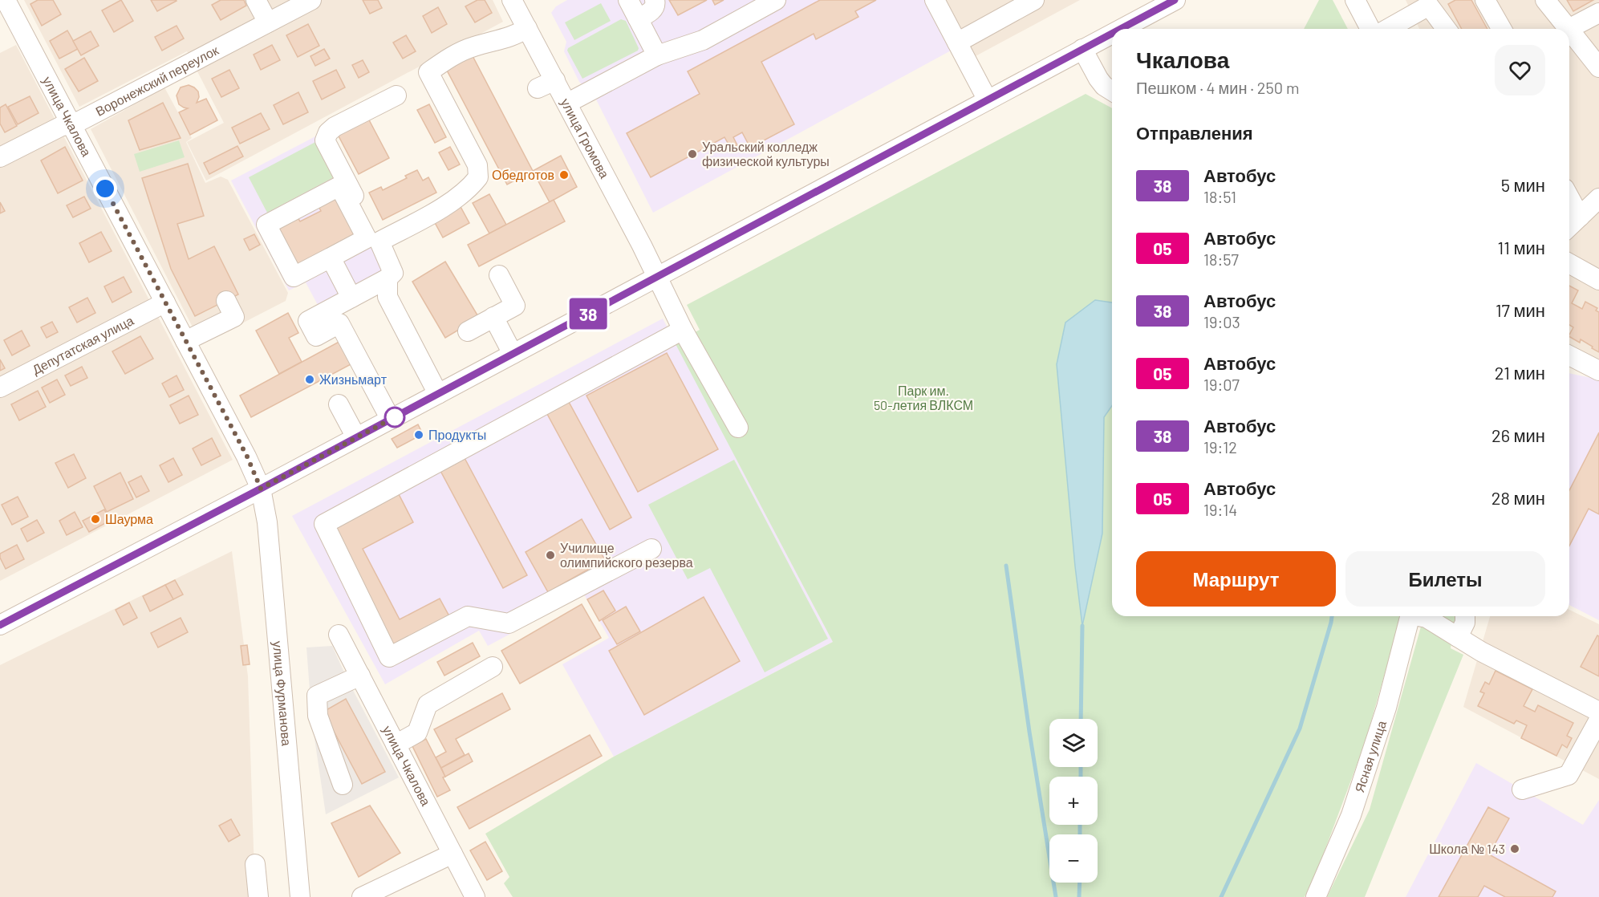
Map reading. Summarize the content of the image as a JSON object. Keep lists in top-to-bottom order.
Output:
{
  "streets": {
    "street": [
      "Воронежский переулок",
      "улица Чкалова",
      "улица Громова",
      "Депутатская улица",
      "улица Фурманова",
      "Ясная улица"
    ]
  },
  "crossings": [
    ["Воронежский переулок", "улица Чкалова"],
    ["улица Чкалова", "Депутатская улица"],
    ["улица Чкалова", "улица Фурманова"]
  ],
  "parks": ["Парк им. 50-летия ВЛКСМ"],
  "places": [
    "Уральский колледж физической культуры",
    "Обедготов",
    "Жизньмарт",
    "Продукты",
    "Шаурма",
    "Училище олимпийского резерва",
    "Школа № 143"
  ],
  "lines": ["bus line 38"],
  "page": {
    "on_map": "38",
    "heading": [
      ["Чкалова", "Пешком · 4 мин · 250 m"],
      "Отправления"
    ],
    "list": [
      {
        "mark": "38",
        "name": "Автобус",
        "note": "18:51",
        "value": "5 мин"
      },
      {
        "mark": "05",
        "name": "Автобус",
        "note": "18:57",
        "value": "11 мин"
      },
      {
        "mark": "38",
        "name": "Автобус",
        "note": "19:03",
        "value": "17 мин"
      },
      {
        "mark": "05",
        "name": "Автобус",
        "note": "19:07",
        "value": "21 мин"
      },
      {
        "mark": "38",
        "name": "Автобус",
        "note": "19:12",
        "value": "26 мин"
      },
      {
        "mark": "05",
        "name": "Автобус",
        "note": "19:14",
        "value": "28 мин"
      }
    ],
    "buttons": ["Маршрут", "Билеты"],
    "map_buttons": ["+", "−"]
  }
}
